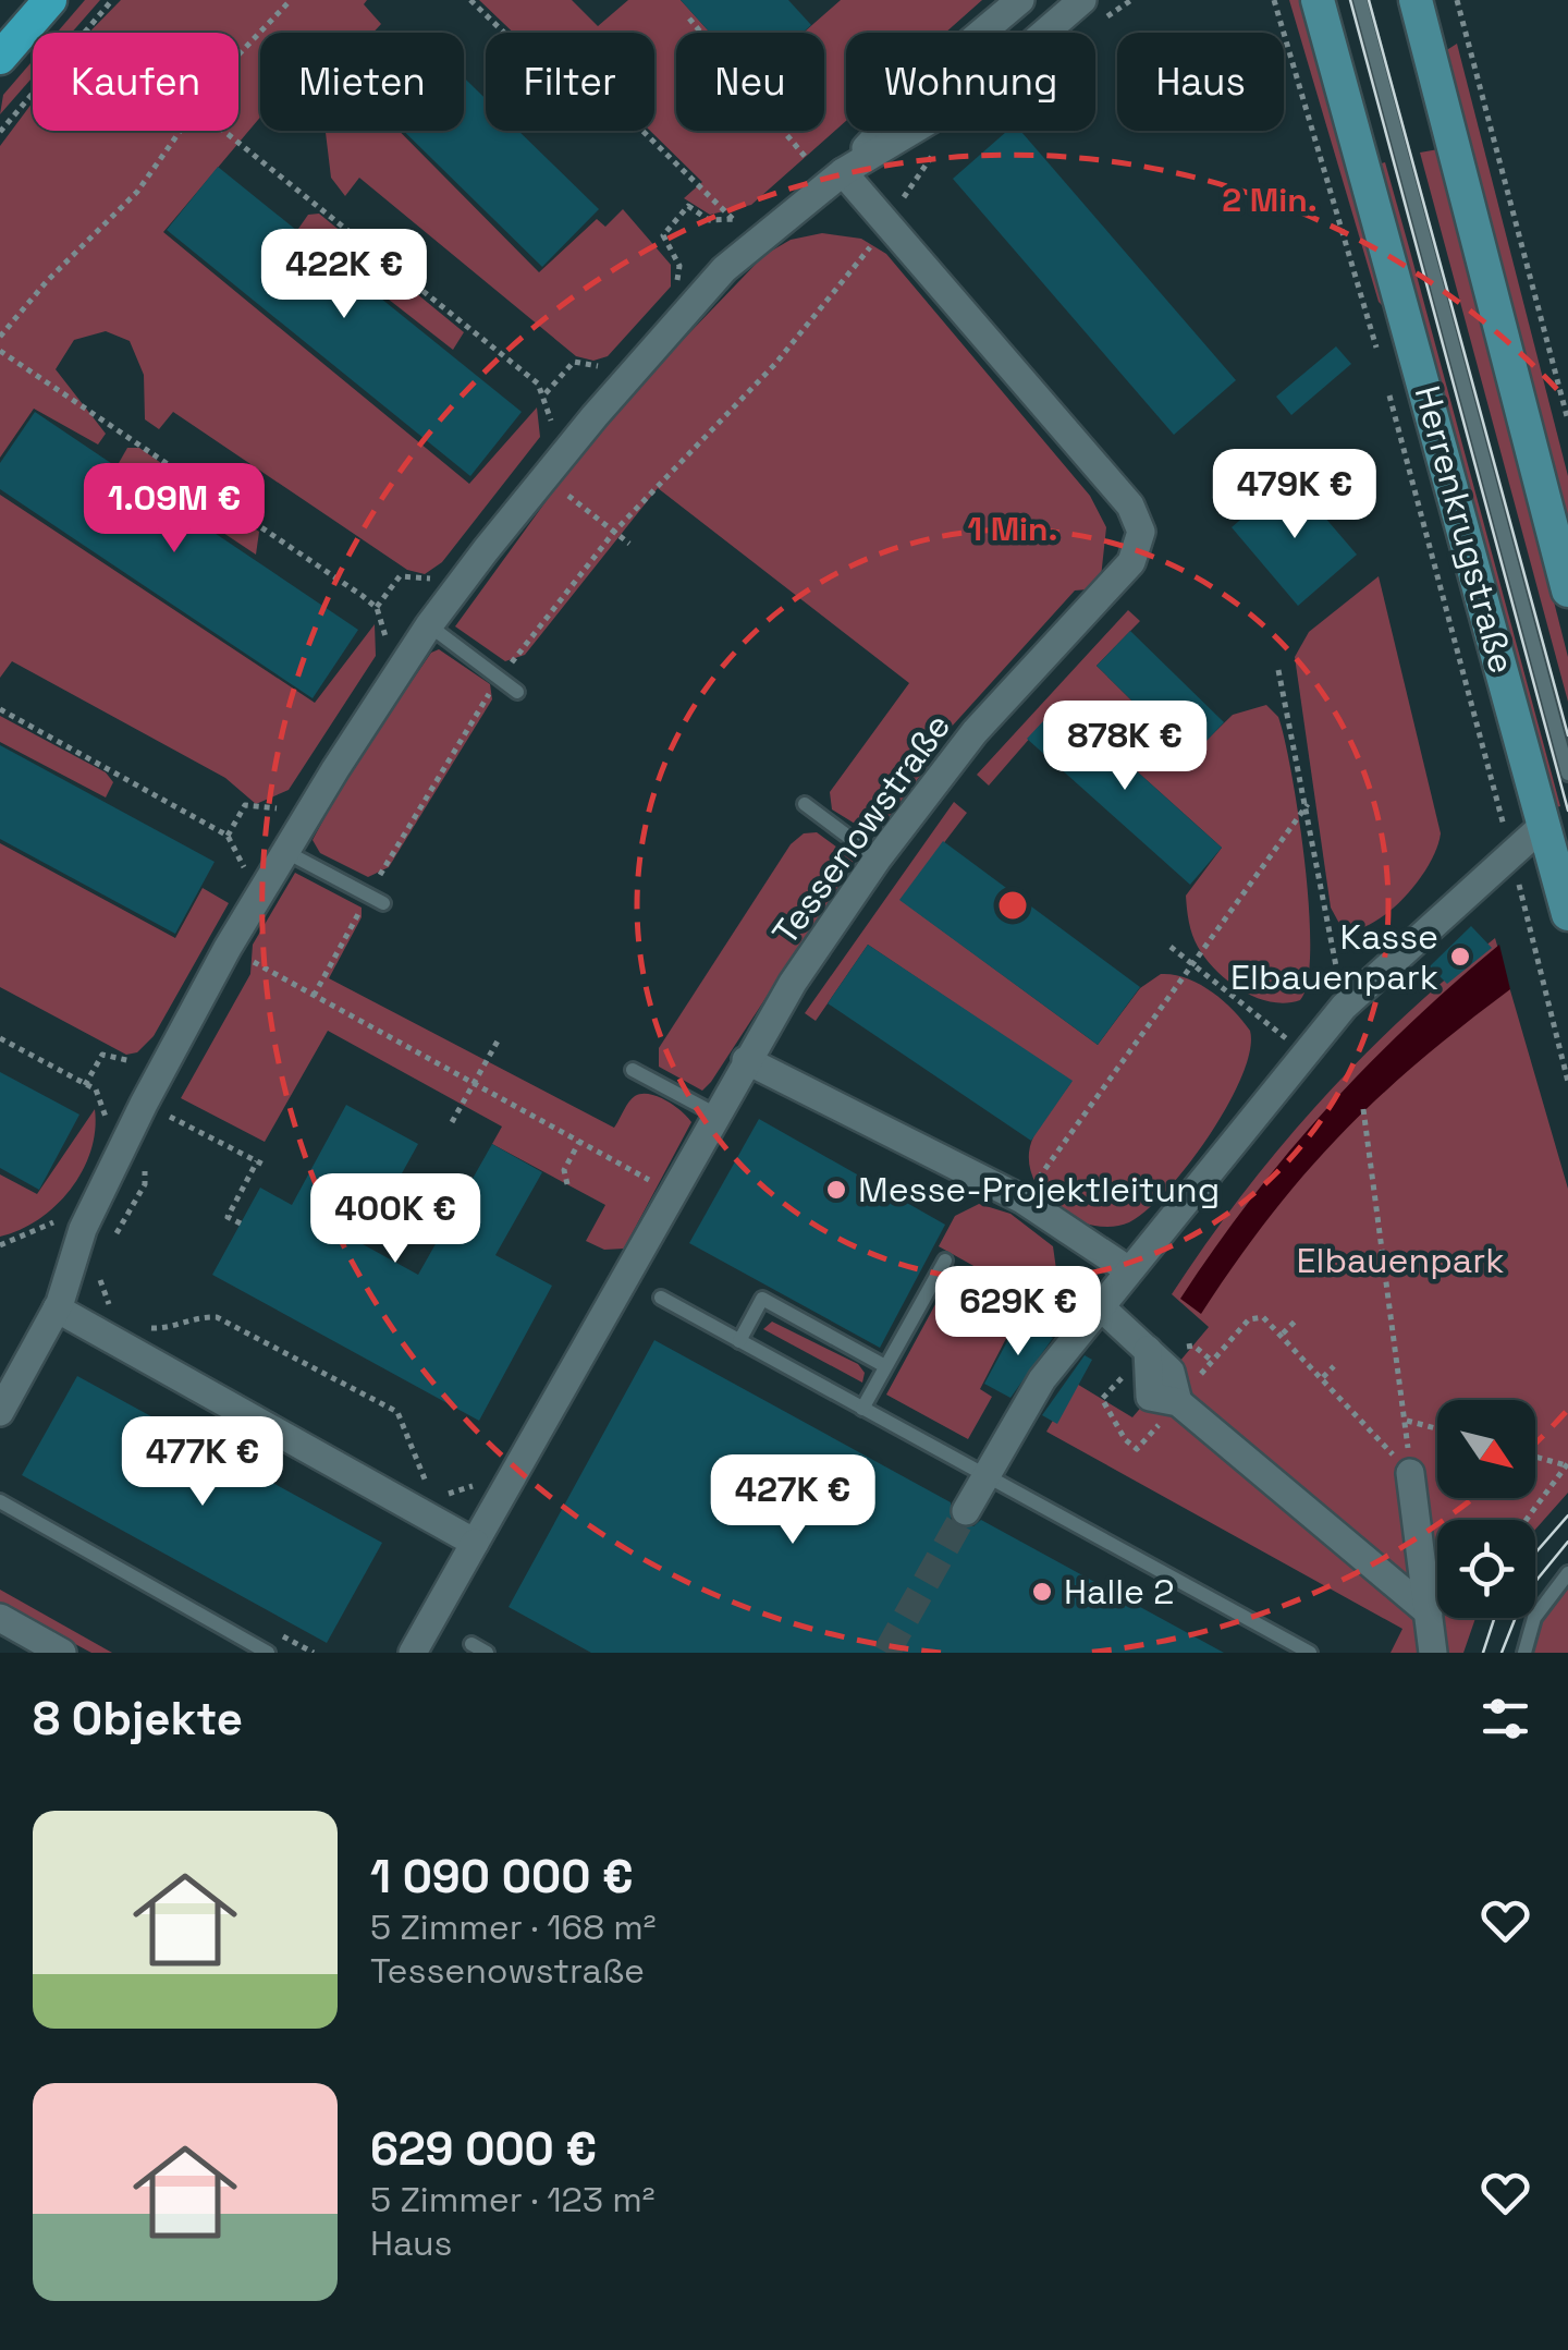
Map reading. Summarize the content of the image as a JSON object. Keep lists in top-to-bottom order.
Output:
{
  "streets": {
    "street": ["Herrenkrugstraße", "Tessenowstraße"]
  },
  "parks": ["Elbauenpark"],
  "places": ["Kasse Elbauenpark", "Messe-Projektleitung", "Halle 2"],
  "north": "bottom right",
  "page": {
    "chip": [
      "Kaufen",
      "Mieten",
      "Filter",
      "Neu",
      "Wohnung",
      "Haus"
    ],
    "price": [
      "422K €",
      "479K €",
      "1.09M €",
      "878K €",
      "400K €",
      "629K €",
      "477K €",
      "427K €"
    ],
    "heading": "8 Objekte",
    "list": [
      {
        "name": "1 090 000 €",
        "note": "5 Zimmer · 168 m² · Tessenowstraße"
      },
      {
        "name": "629 000 €",
        "note": "5 Zimmer · 123 m² · Haus"
      }
    ]
  },
  "rings": ["2 Min.", "1 Min."]
}
